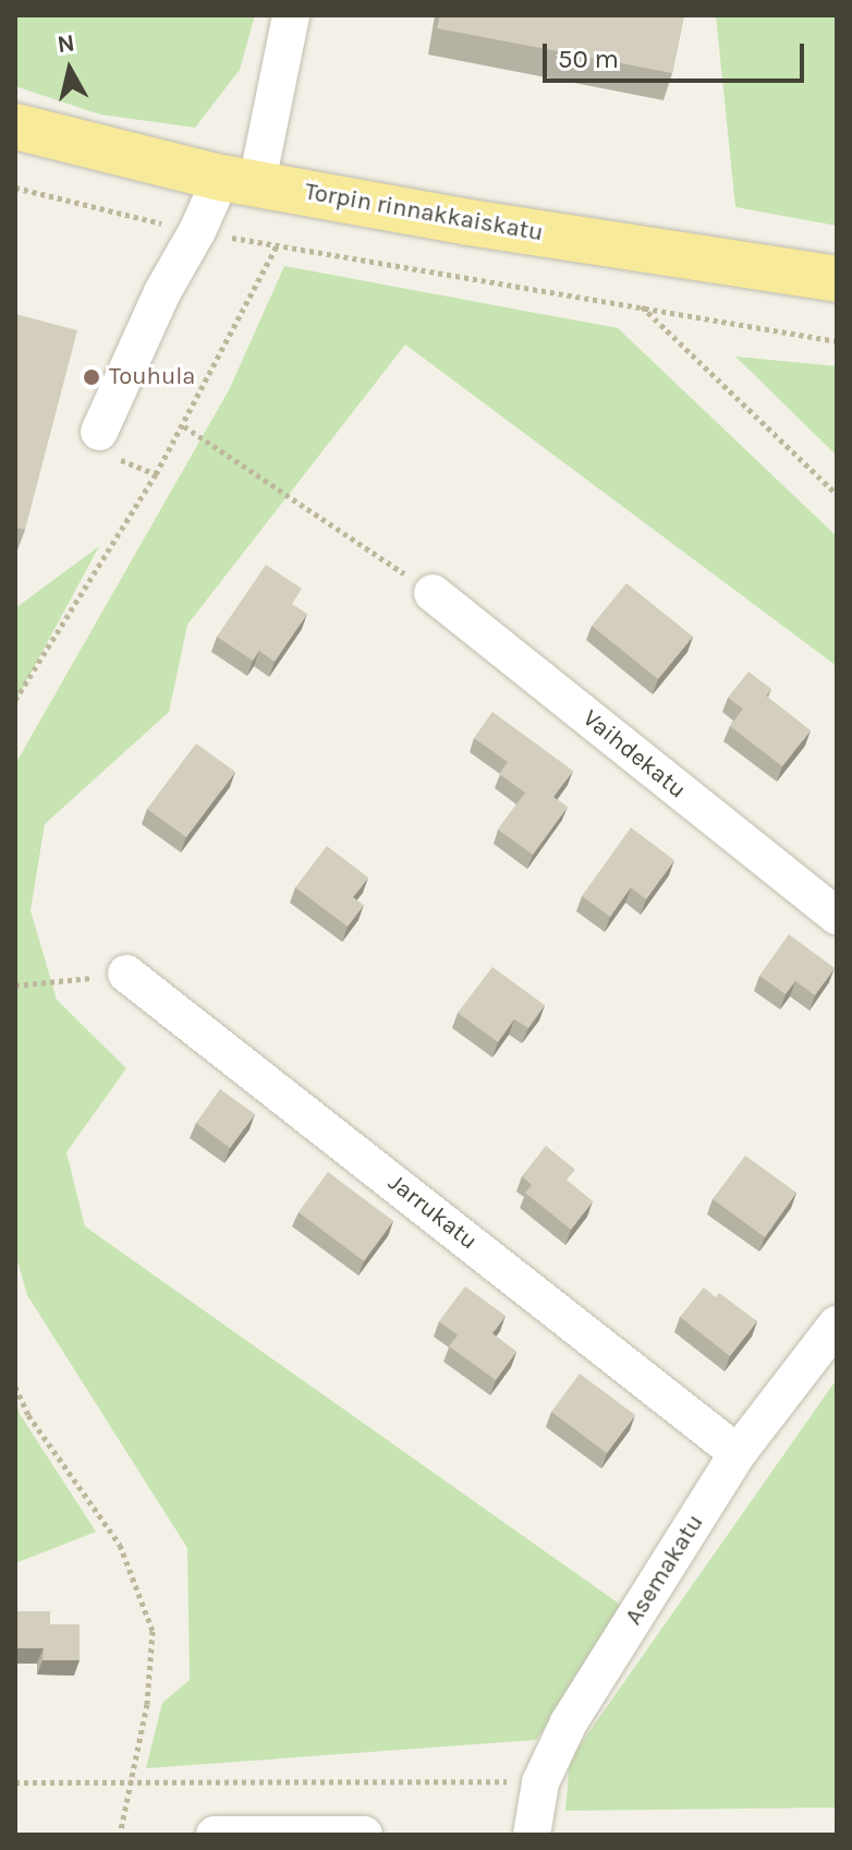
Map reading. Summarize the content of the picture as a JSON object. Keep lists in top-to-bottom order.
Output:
{
  "streets": {
    "main road": ["Torpin rinnakkaiskatu"],
    "street": ["Vaihdekatu", "Jarrukatu", "Asemakatu"]
  },
  "crossings": [
    ["Jarrukatu", "Asemakatu"]
  ],
  "places": ["Touhula"],
  "scale_bar": "50 m",
  "north": "top"
}
